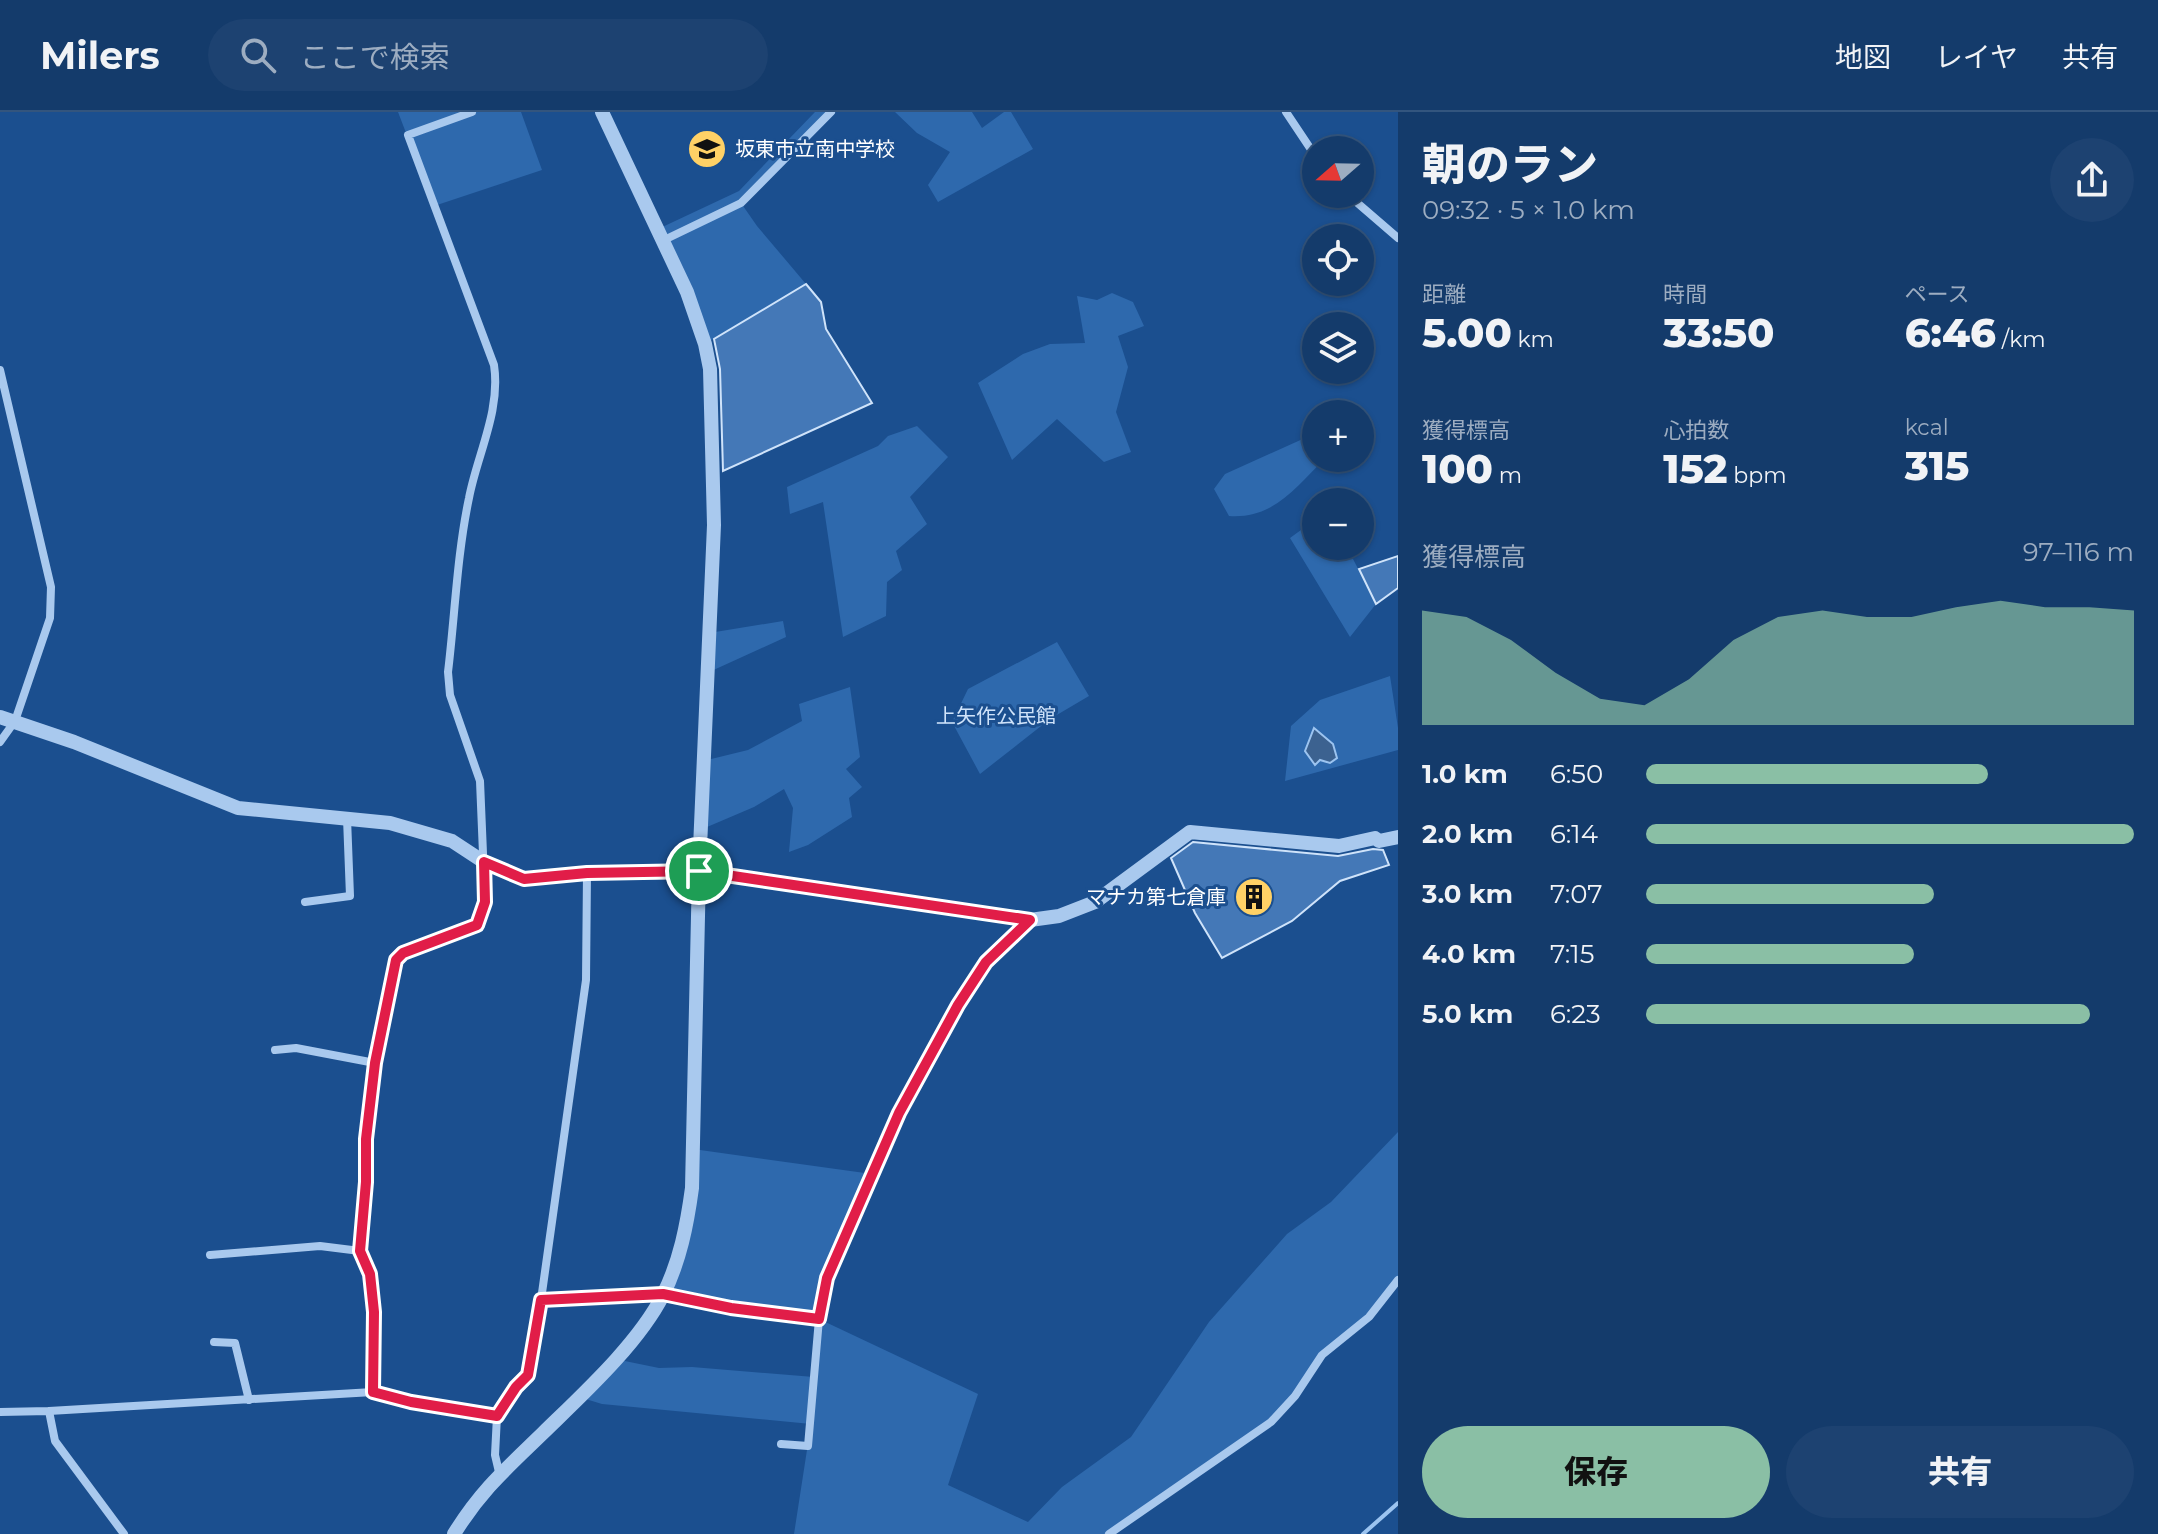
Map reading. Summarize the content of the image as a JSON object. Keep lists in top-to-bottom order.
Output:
{
  "parks": ["上矢作公民館"],
  "places": {
    "school or university": ["坂東市立南中学校"],
    "building": ["マナカ第七倉庫"]
  },
  "north": "left",
  "page": {
    "header": "Milers",
    "search": "ここで検索",
    "nav": ["地図", "レイヤ", "共有"],
    "heading": ["朝のラン", "09:32 · 5 × 1.0 km"],
    "map_buttons": ["+", "−"],
    "stats": [
      ["距離", "5.00 km"],
      ["時間", "33:50"],
      ["ペース", "6:46 /km"],
      ["獲得標高", "100 m"],
      ["心拍数", "152 bpm"],
      ["kcal", "315"]
    ],
    "chart": ["獲得標高", "97–116 m"],
    "list": [
      {
        "name": "1.0 km",
        "note": "6:50"
      },
      {
        "name": "2.0 km",
        "note": "6:14"
      },
      {
        "name": "3.0 km",
        "note": "7:07"
      },
      {
        "name": "4.0 km",
        "note": "7:15"
      },
      {
        "name": "5.0 km",
        "note": "6:23"
      }
    ],
    "buttons": ["保存", "共有"]
  }
}
